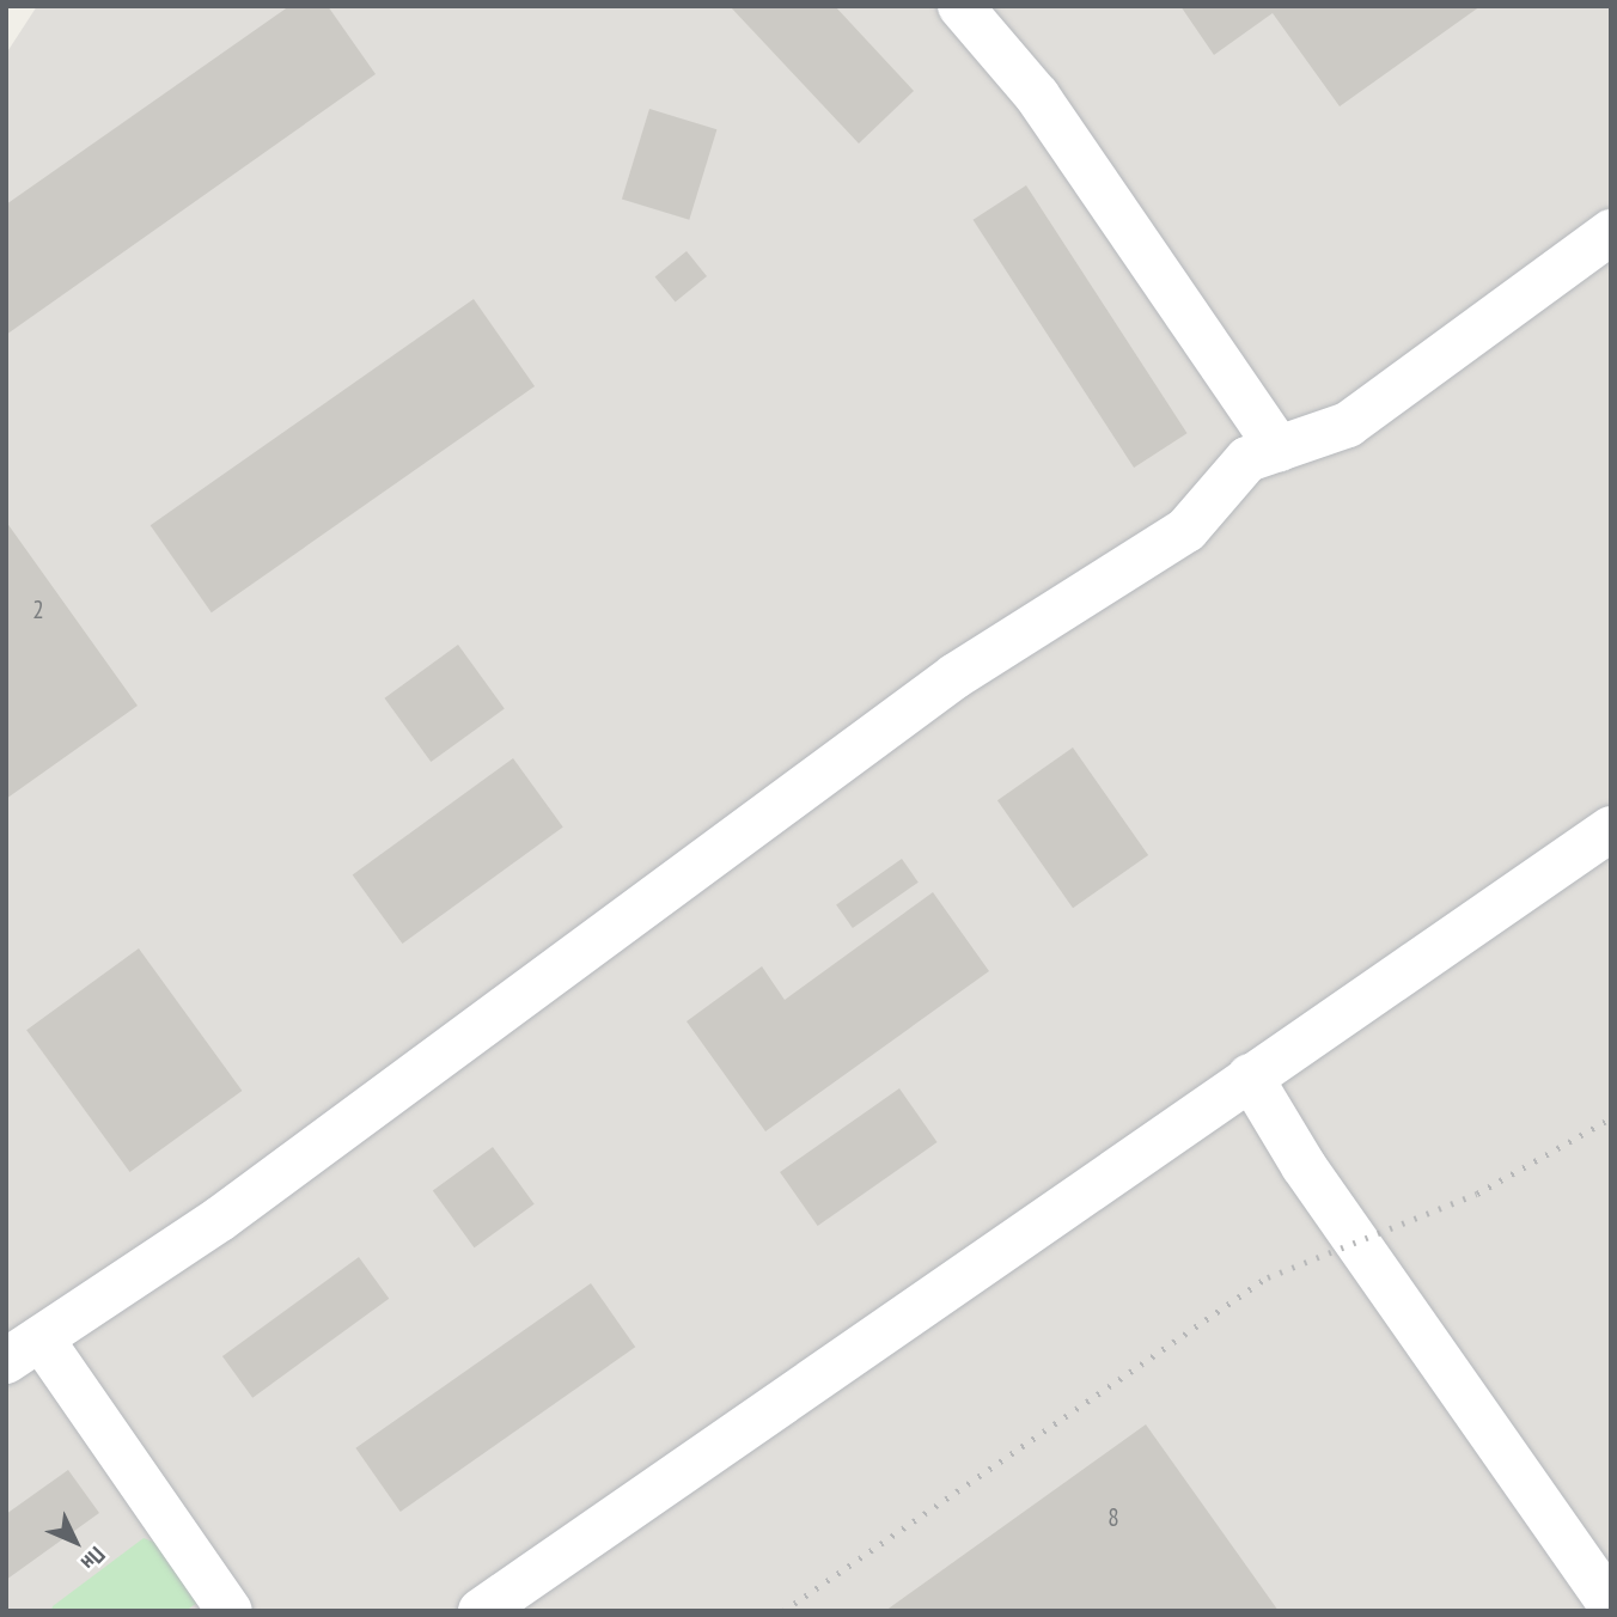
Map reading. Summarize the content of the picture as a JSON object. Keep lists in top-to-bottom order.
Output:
{
  "house_numbers": ["2", "8"],
  "north": "bottom right"
}
